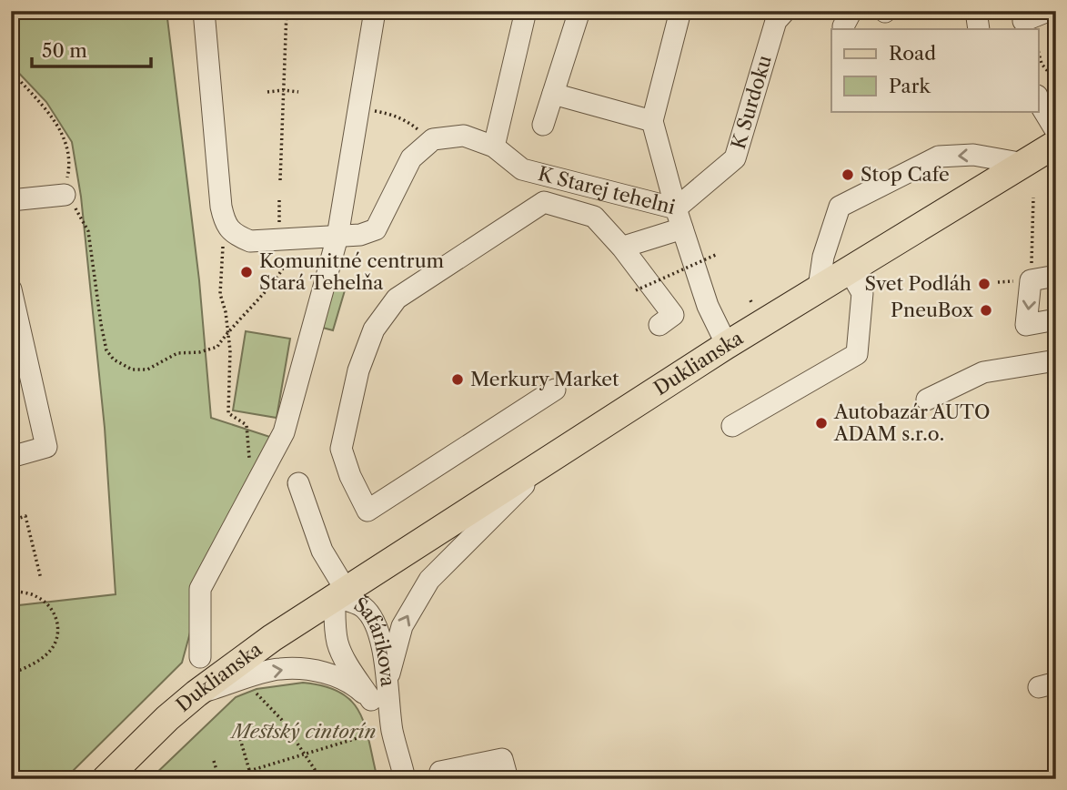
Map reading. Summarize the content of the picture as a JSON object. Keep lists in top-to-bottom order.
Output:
{
  "streets": {
    "main road": ["Duklianska"],
    "street": ["K Surdoku", "K Starej tehelni", "Šafárikova"]
  },
  "crossings": [
    ["K Surdoku", "K Starej tehelni"],
    ["K Starej tehelni", "Duklianska"],
    ["Duklianska", "Šafárikova"]
  ],
  "parks": ["Mestský cintorín"],
  "places": [
    "Stop Cafe",
    "Komunitné centrum Stará Tehelňa",
    "Svet Podláh",
    "PneuBox",
    "Merkury Market",
    "Autobazár AUTO ADAM s.r.o."
  ],
  "legend": ["Road", "Park"],
  "scale_bar": "50 m"
}
